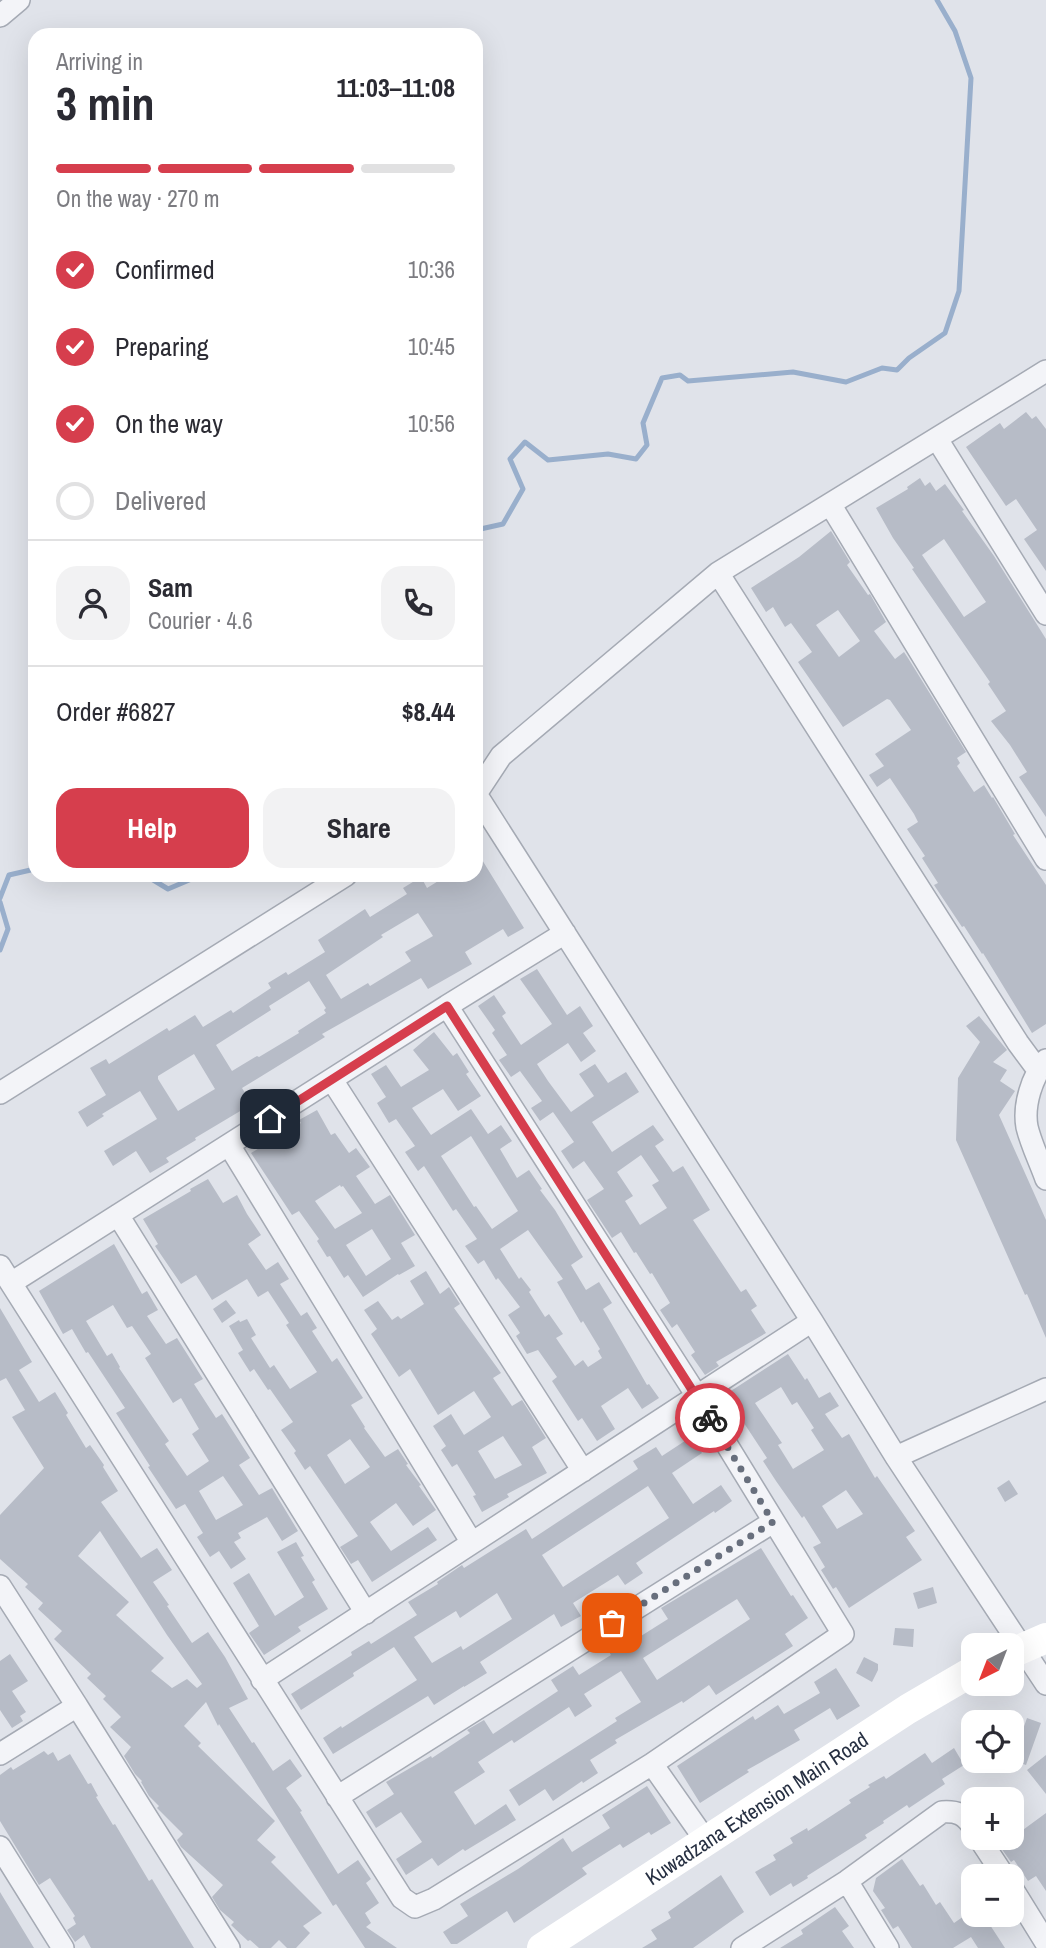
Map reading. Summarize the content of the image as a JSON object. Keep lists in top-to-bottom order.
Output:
{
  "streets": {
    "street": ["Kuwadzana Extension Main Road"]
  },
  "north": "bottom left",
  "page": {
    "heading": ["3 min", "Arriving in", "11:03–11:08"],
    "panel": [
      "Sam",
      "Courier · 4.6",
      "Order #6827",
      "$8.44"
    ],
    "bar": "On the way · 270 m",
    "list": [
      ["Confirmed", "10:36"],
      ["Preparing", "10:45"],
      ["On the way", "10:56"],
      "Delivered"
    ],
    "buttons": ["Help", "Share"],
    "map_buttons": ["+", "−"]
  }
}
